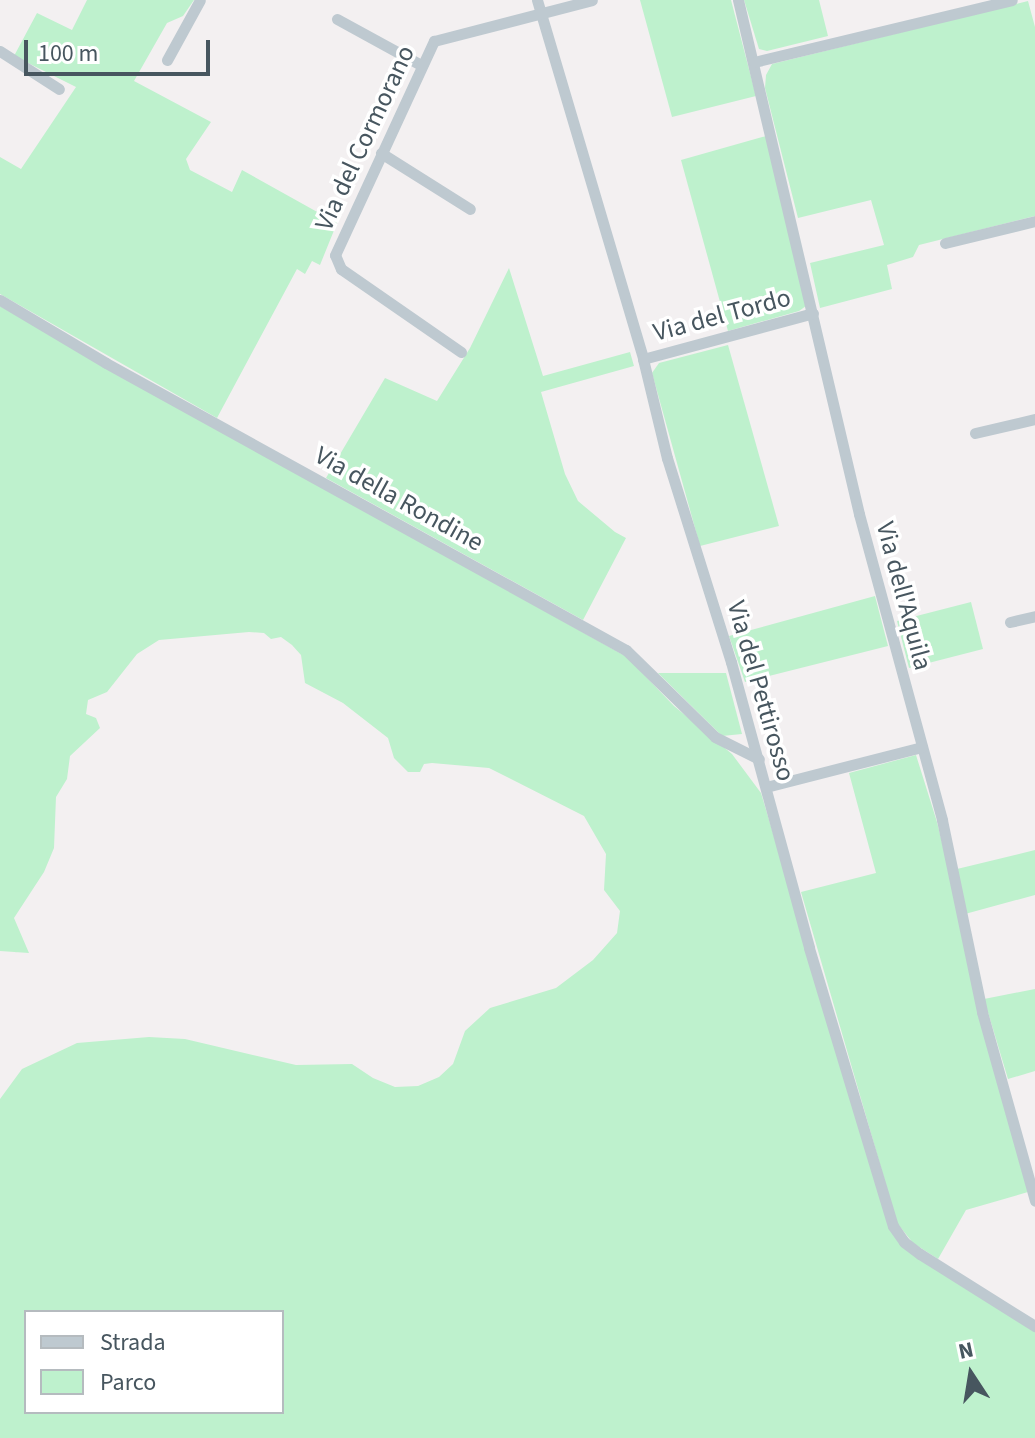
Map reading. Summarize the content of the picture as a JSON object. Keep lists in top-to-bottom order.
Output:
{
  "streets": {
    "street": [
      "Via del Cormorano",
      "Via del Tordo",
      "Via della Rondine",
      "Via dell'Aquila",
      "Via del Pettirosso"
    ]
  },
  "crossings": [
    ["Via del Cormorano", "Via del Pettirosso"],
    ["Via del Tordo", "Via dell'Aquila"],
    ["Via del Tordo", "Via del Pettirosso"],
    ["Via della Rondine", "Via del Pettirosso"]
  ],
  "legend": ["Strada", "Parco"],
  "scale_bar": "100 m",
  "north": "top"
}
